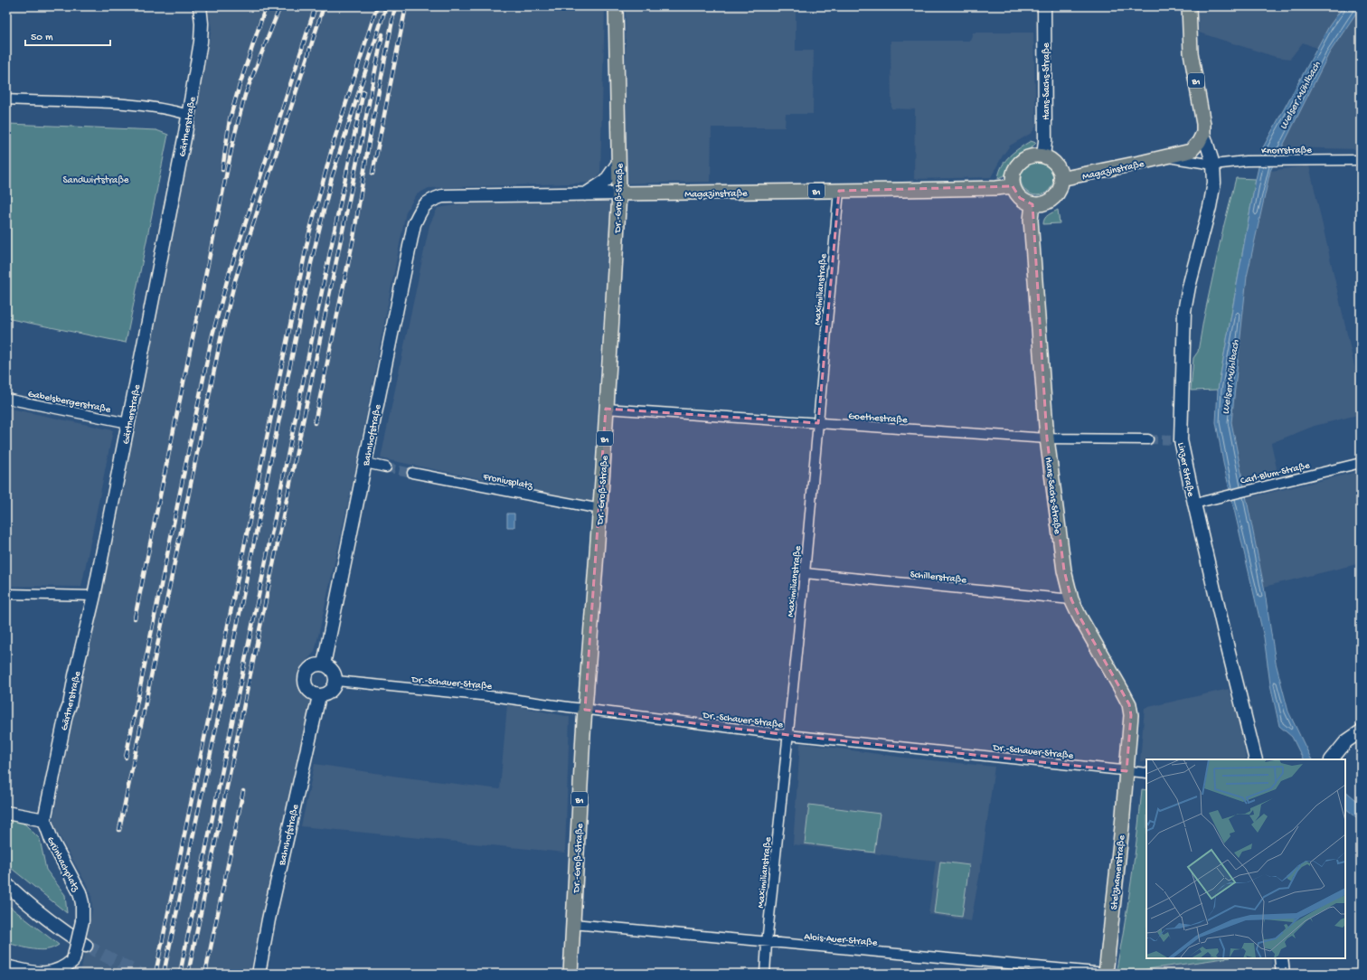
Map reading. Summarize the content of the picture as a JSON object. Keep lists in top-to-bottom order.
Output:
{
  "streets": {
    "main road": [
      "B1",
      "Hans-Sachs-Straße",
      "Magazinstraße",
      "Dr.-Groß-Straße",
      "Linzer Straße",
      "Stelzhamerstraße"
    ],
    "street": [
      "Gärtnerstraße",
      "Knorrstraße",
      "Maximilianstraße",
      "Gabelsbergerstraße",
      "Goethestraße",
      "Bahnhofstraße",
      "Carl-Blum-Straße",
      "Froniusplatz",
      "Schillerstraße",
      "Dr.-Schauer-Straße",
      "Grünbachplatz",
      "Alois-Auer-Straße"
    ]
  },
  "crossings": [
    ["Hans-Sachs-Straße", "Magazinstraße"],
    ["Hans-Sachs-Straße", "Goethestraße"],
    ["Hans-Sachs-Straße", "Schillerstraße"],
    ["Hans-Sachs-Straße", "Dr.-Schauer-Straße"],
    ["Hans-Sachs-Straße", "Stelzhamerstraße"],
    ["Gärtnerstraße", "Gabelsbergerstraße"],
    ["Gärtnerstraße", "Grünbachplatz"],
    ["Knorrstraße", "Magazinstraße"],
    ["Knorrstraße", "Linzer Straße"],
    ["Magazinstraße", "Dr.-Groß-Straße"],
    ["Magazinstraße", "Maximilianstraße"],
    ["Magazinstraße", "Bahnhofstraße"],
    ["Magazinstraße", "Linzer Straße"],
    ["Dr.-Groß-Straße", "Goethestraße"],
    ["Dr.-Groß-Straße", "Froniusplatz"],
    ["Dr.-Groß-Straße", "Dr.-Schauer-Straße"],
    ["Dr.-Groß-Straße", "Alois-Auer-Straße"],
    ["Maximilianstraße", "Goethestraße"],
    ["Maximilianstraße", "Schillerstraße"],
    ["Maximilianstraße", "Dr.-Schauer-Straße"],
    ["Maximilianstraße", "Alois-Auer-Straße"],
    ["Bahnhofstraße", "Dr.-Schauer-Straße"],
    ["Linzer Straße", "Carl-Blum-Straße"],
    ["Dr.-Schauer-Straße", "Stelzhamerstraße"],
    ["Stelzhamerstraße", "Alois-Auer-Straße"]
  ],
  "water": ["Welser Mühlbach"],
  "parks": ["Sandwirtstraße"],
  "scale_bar": "50 m"
}
